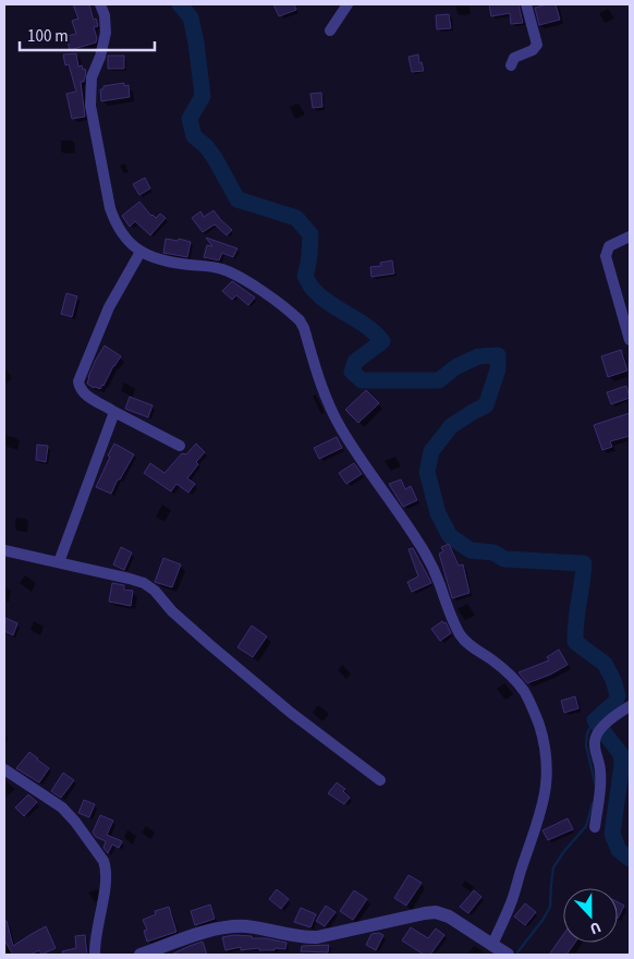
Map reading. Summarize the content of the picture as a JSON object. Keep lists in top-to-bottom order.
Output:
{
  "scale_bar": "100 m",
  "north": "bottom"
}
